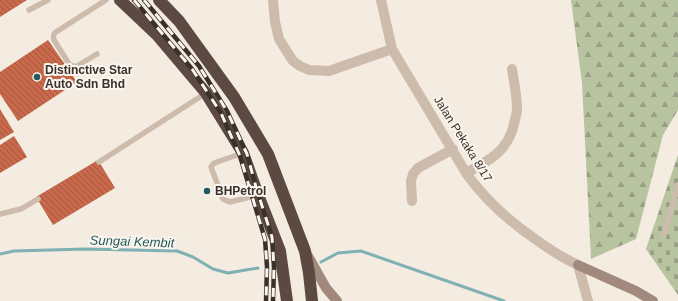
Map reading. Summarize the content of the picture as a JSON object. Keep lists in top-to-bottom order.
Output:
{
  "streets": {
    "street": ["Jalan Pekaka 8/17"]
  },
  "water": ["Sungai Kembit"],
  "places": ["Distinctive Star Auto Sdn Bhd", "BHPetrol"]
}
